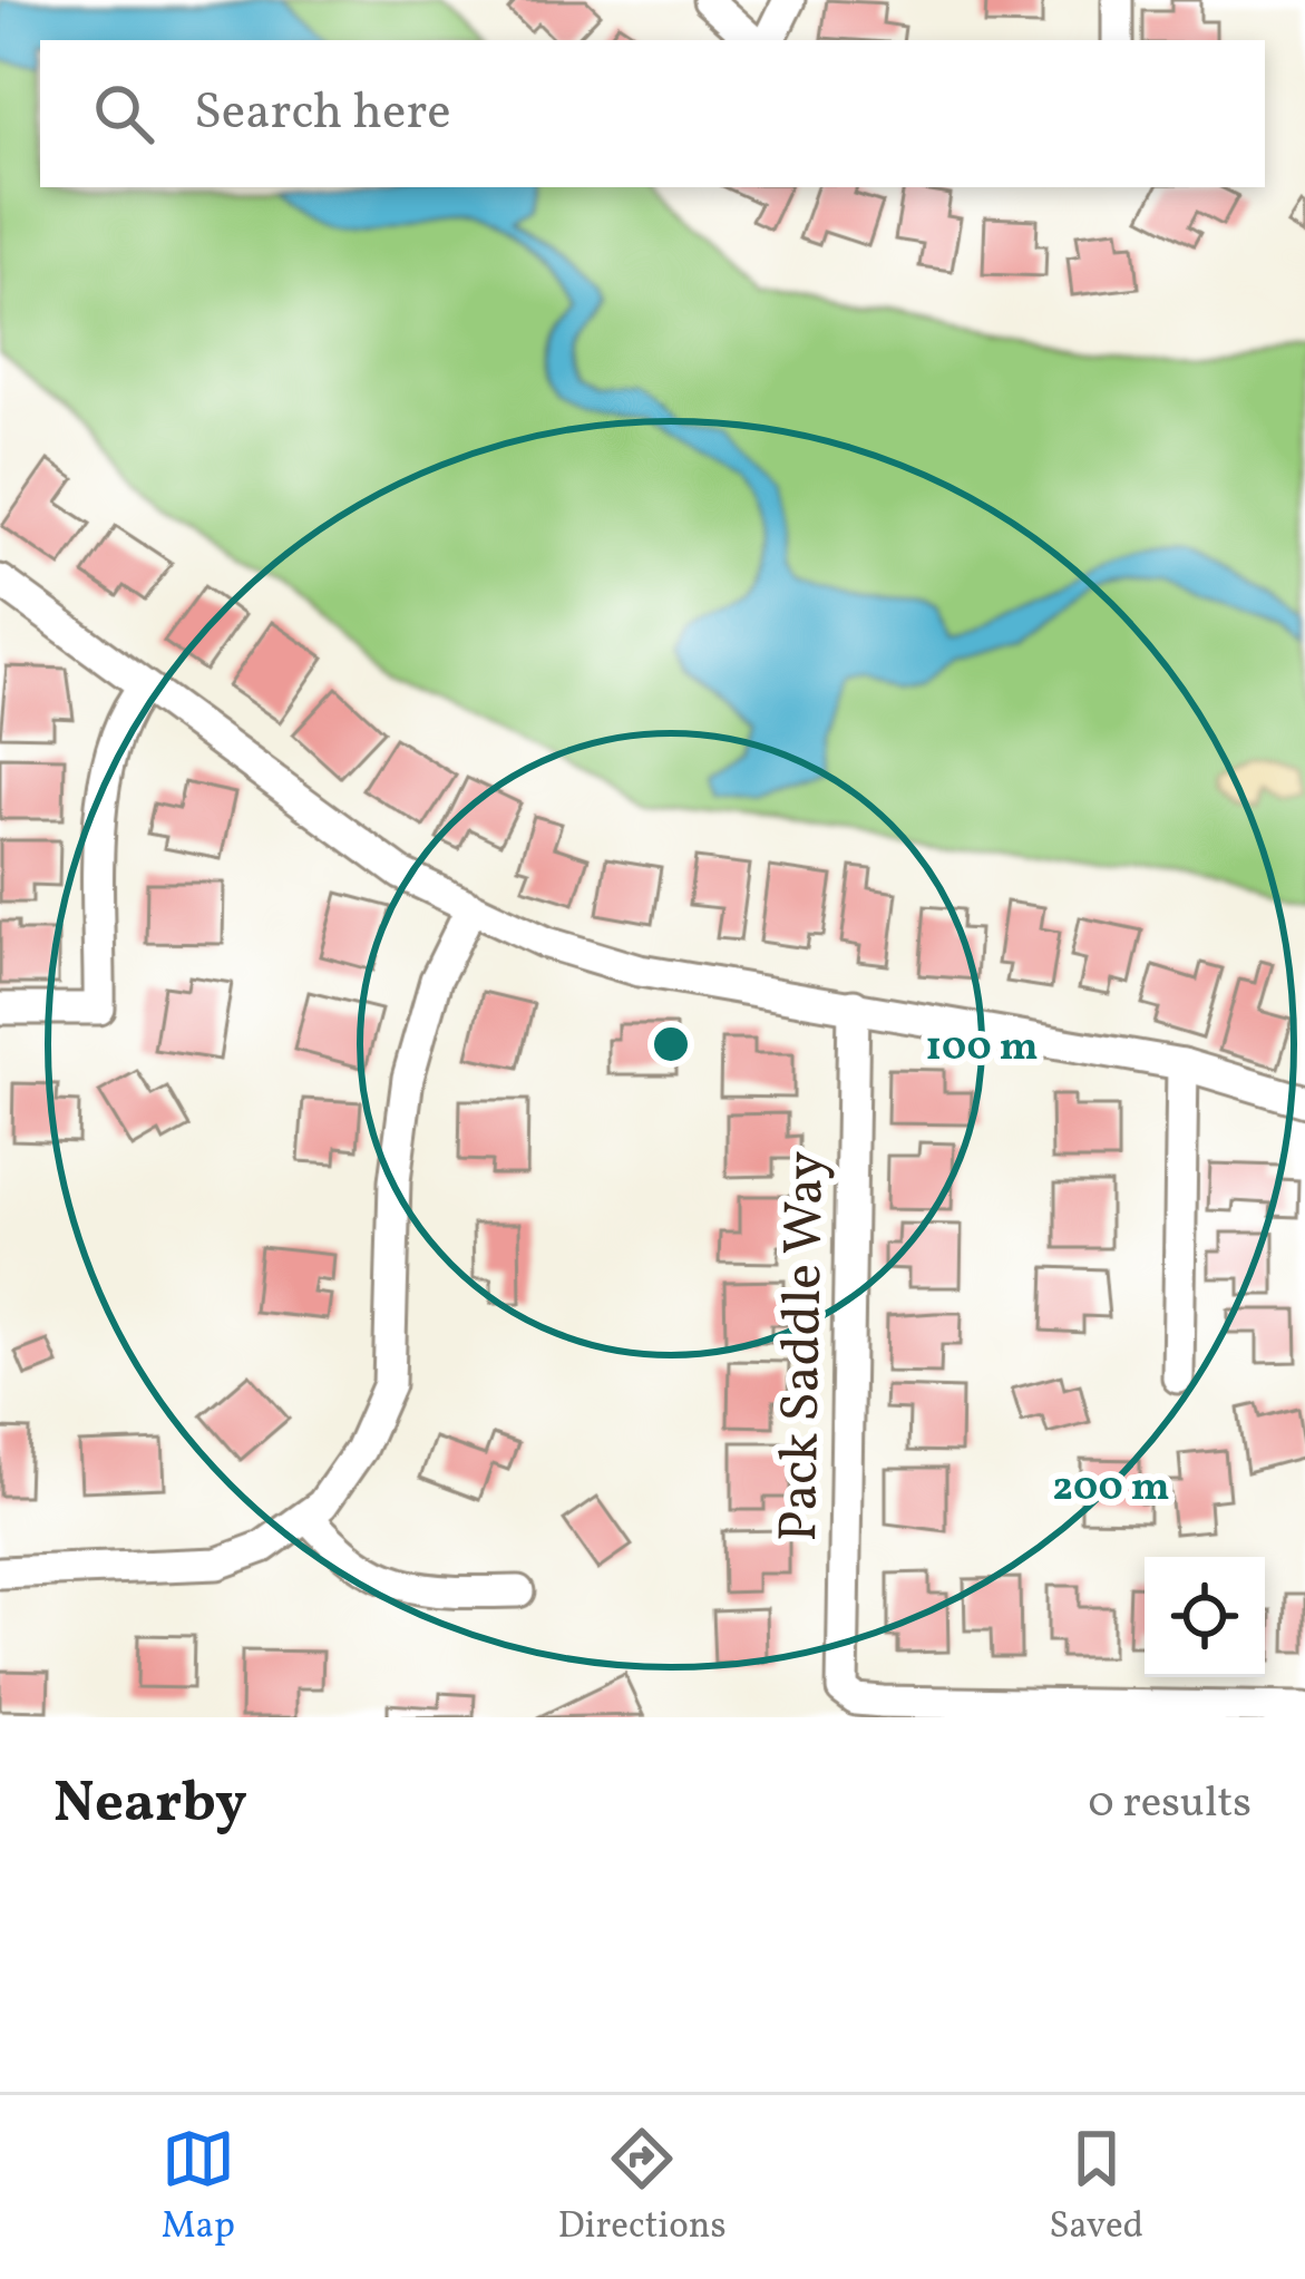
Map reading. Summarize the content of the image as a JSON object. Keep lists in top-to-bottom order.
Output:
{
  "streets": {
    "street": ["Pack Saddle Way"]
  },
  "page": {
    "search": "Search here",
    "heading": ["Nearby", "0 results"],
    "nav": ["Map", "Directions", "Saved"]
  },
  "rings": ["100 m", "200 m"]
}
